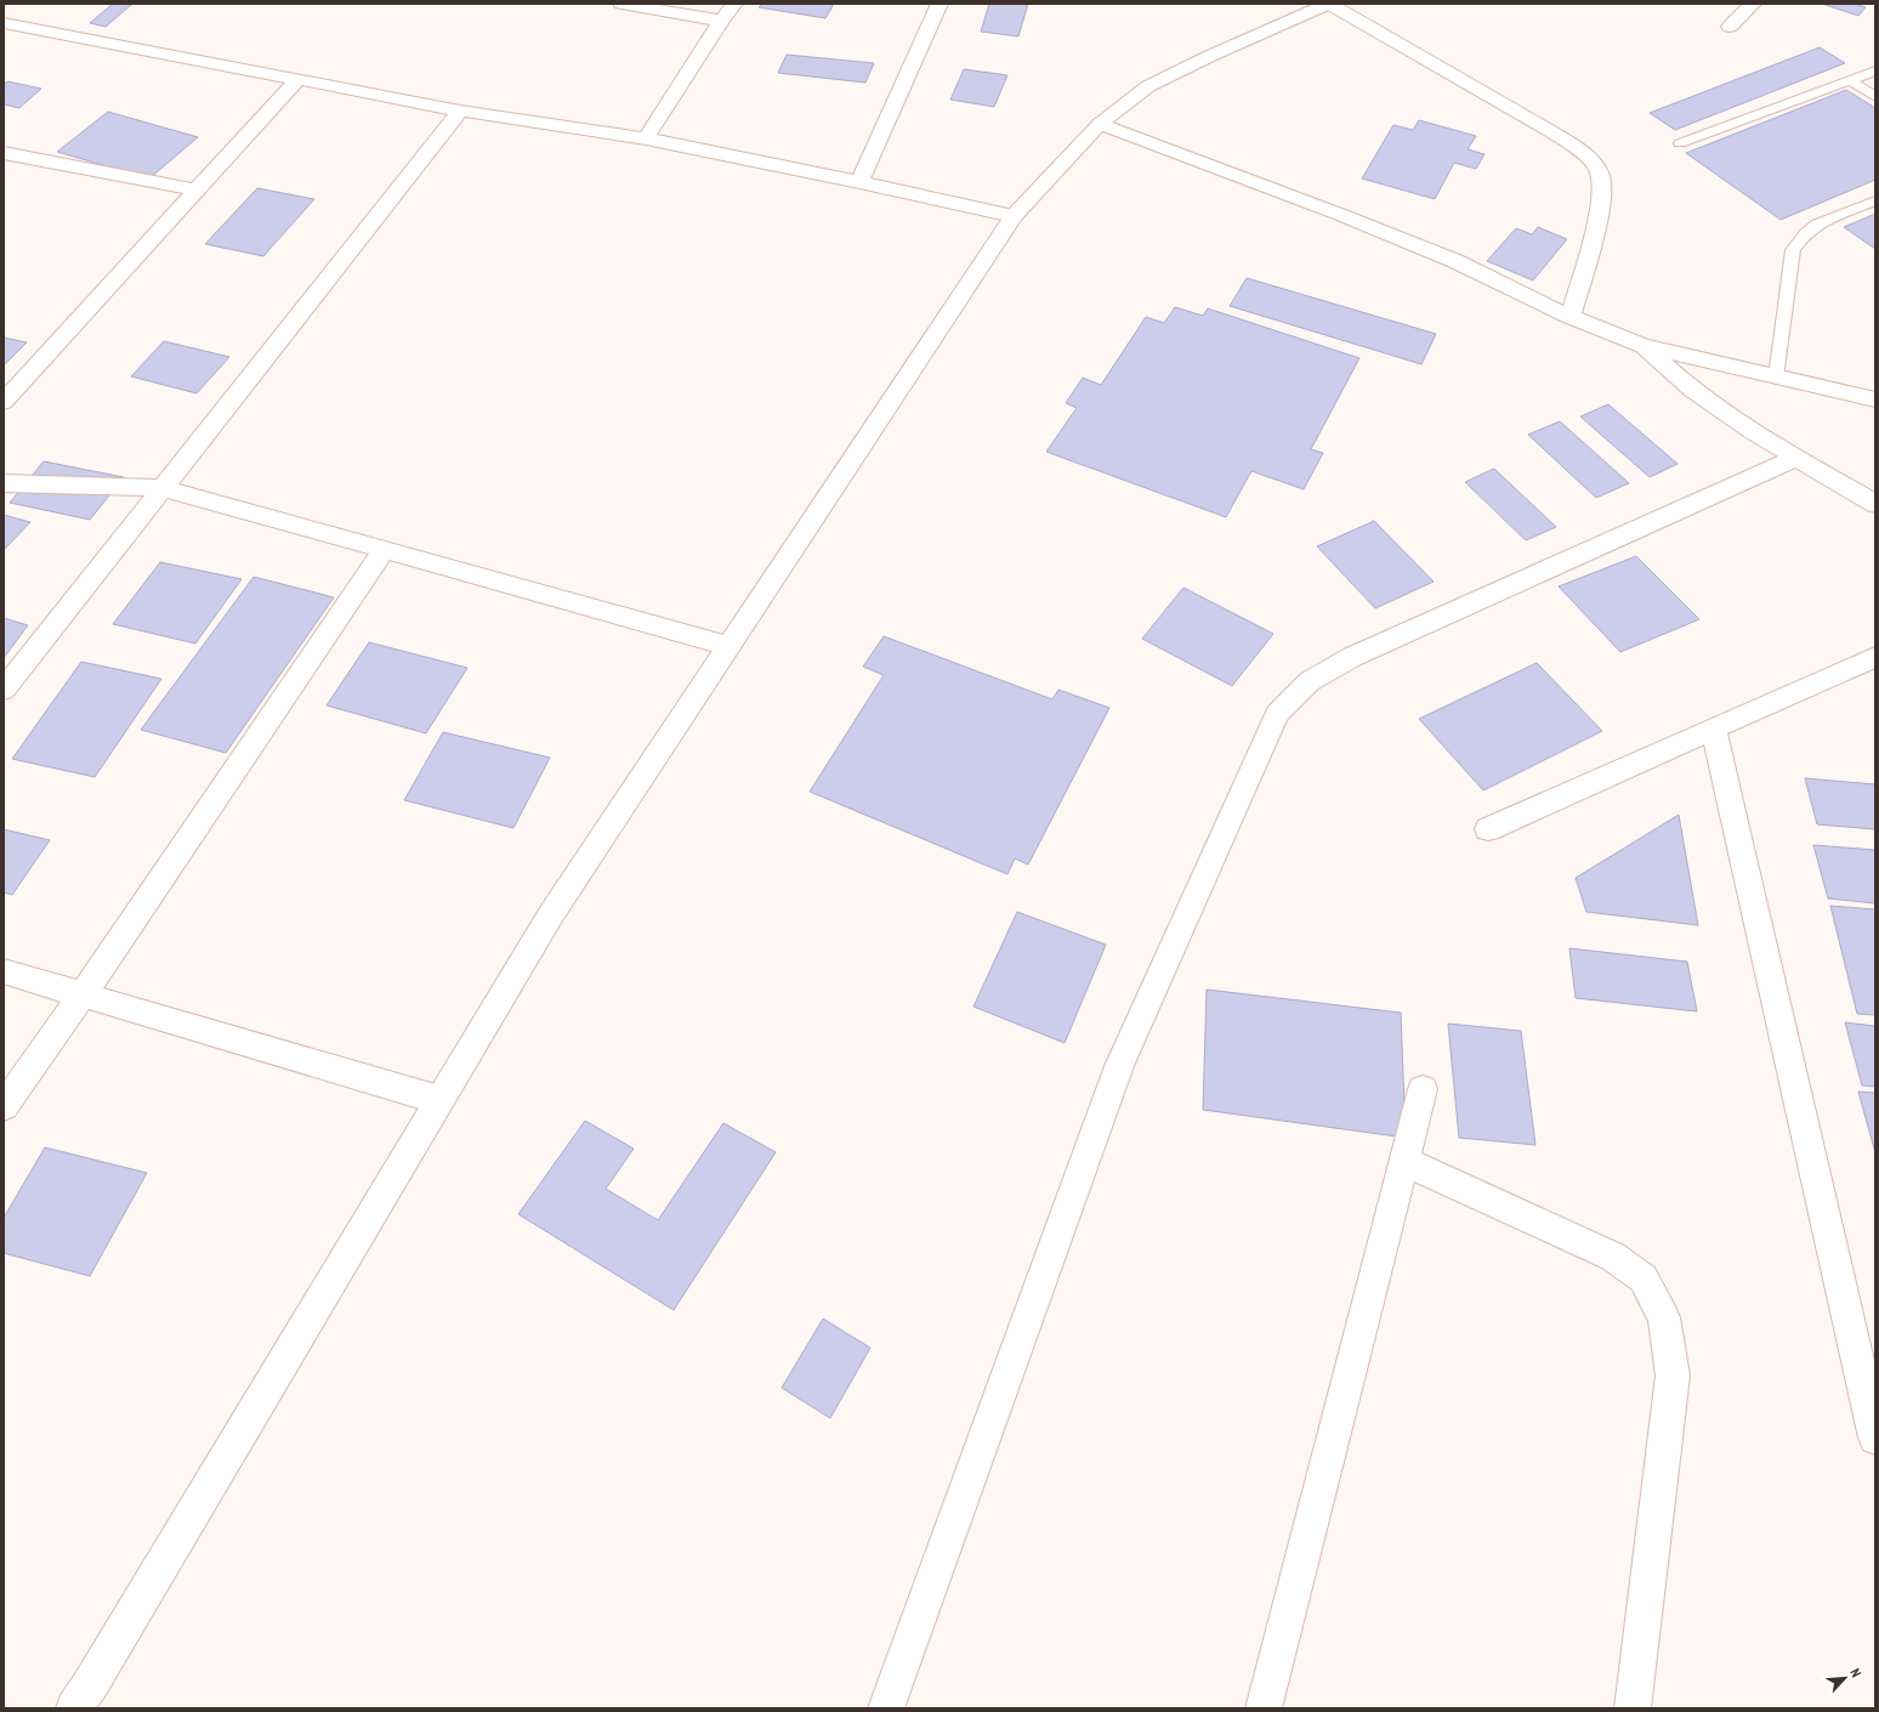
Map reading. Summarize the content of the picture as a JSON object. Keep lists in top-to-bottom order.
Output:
{
  "north": "top right"
}
